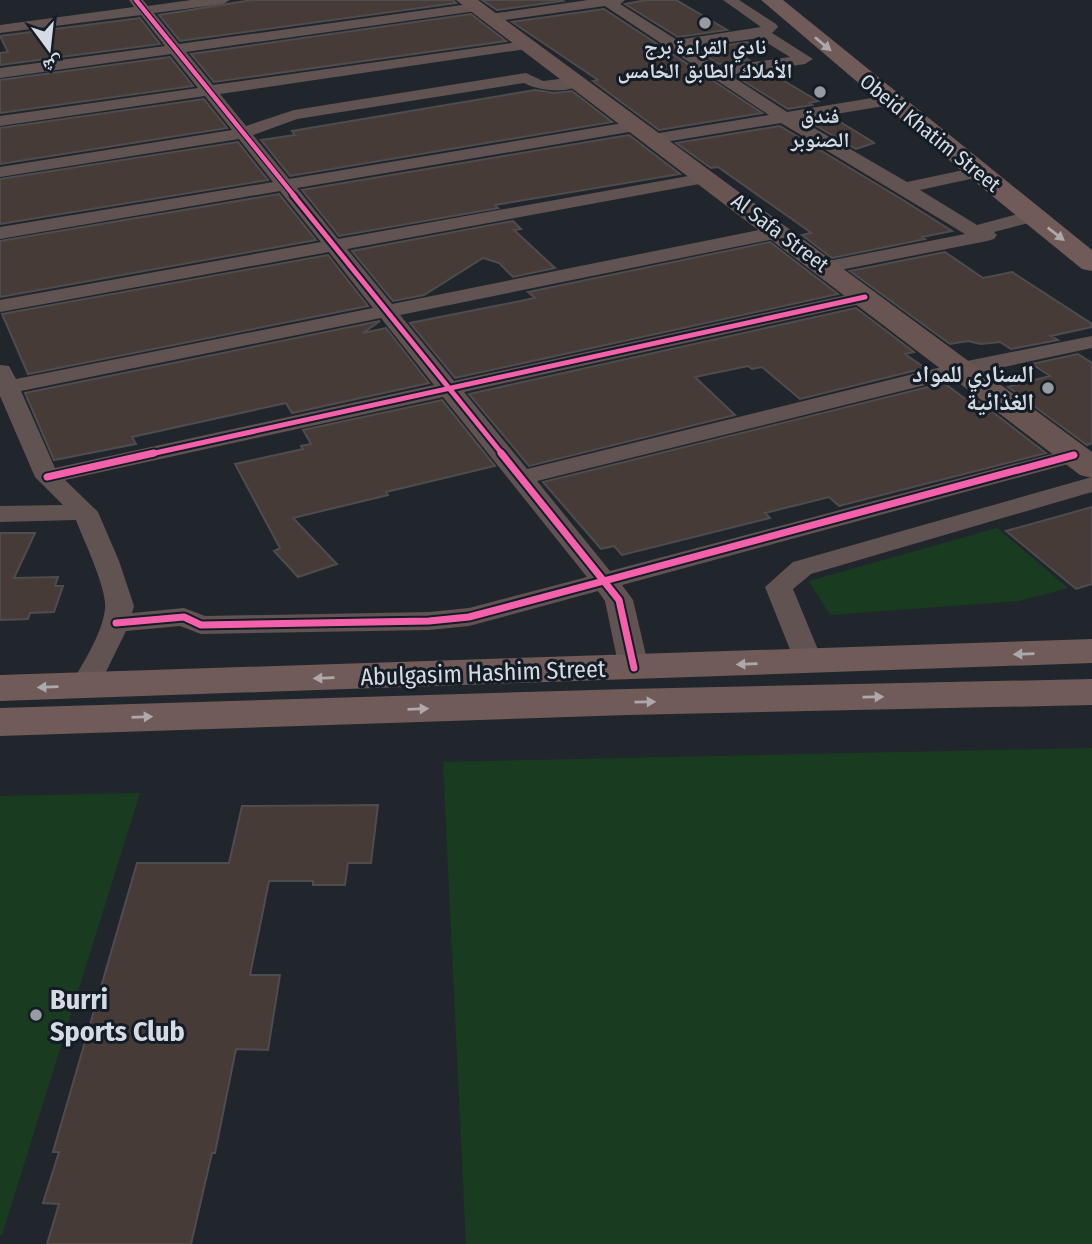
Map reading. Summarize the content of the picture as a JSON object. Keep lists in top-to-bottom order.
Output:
{
  "streets": {
    "main road": ["Obeid Khatim Street", "Abulgasim Hashim Street"],
    "street": ["Al Safa Street"]
  },
  "places": [
    "نادي القراءة برج الأملاك الطابق الخامس",
    "فندق الصنوبر",
    "السناري للمواد الغذائية",
    "Burri Sports Club"
  ],
  "north": "bottom"
}
